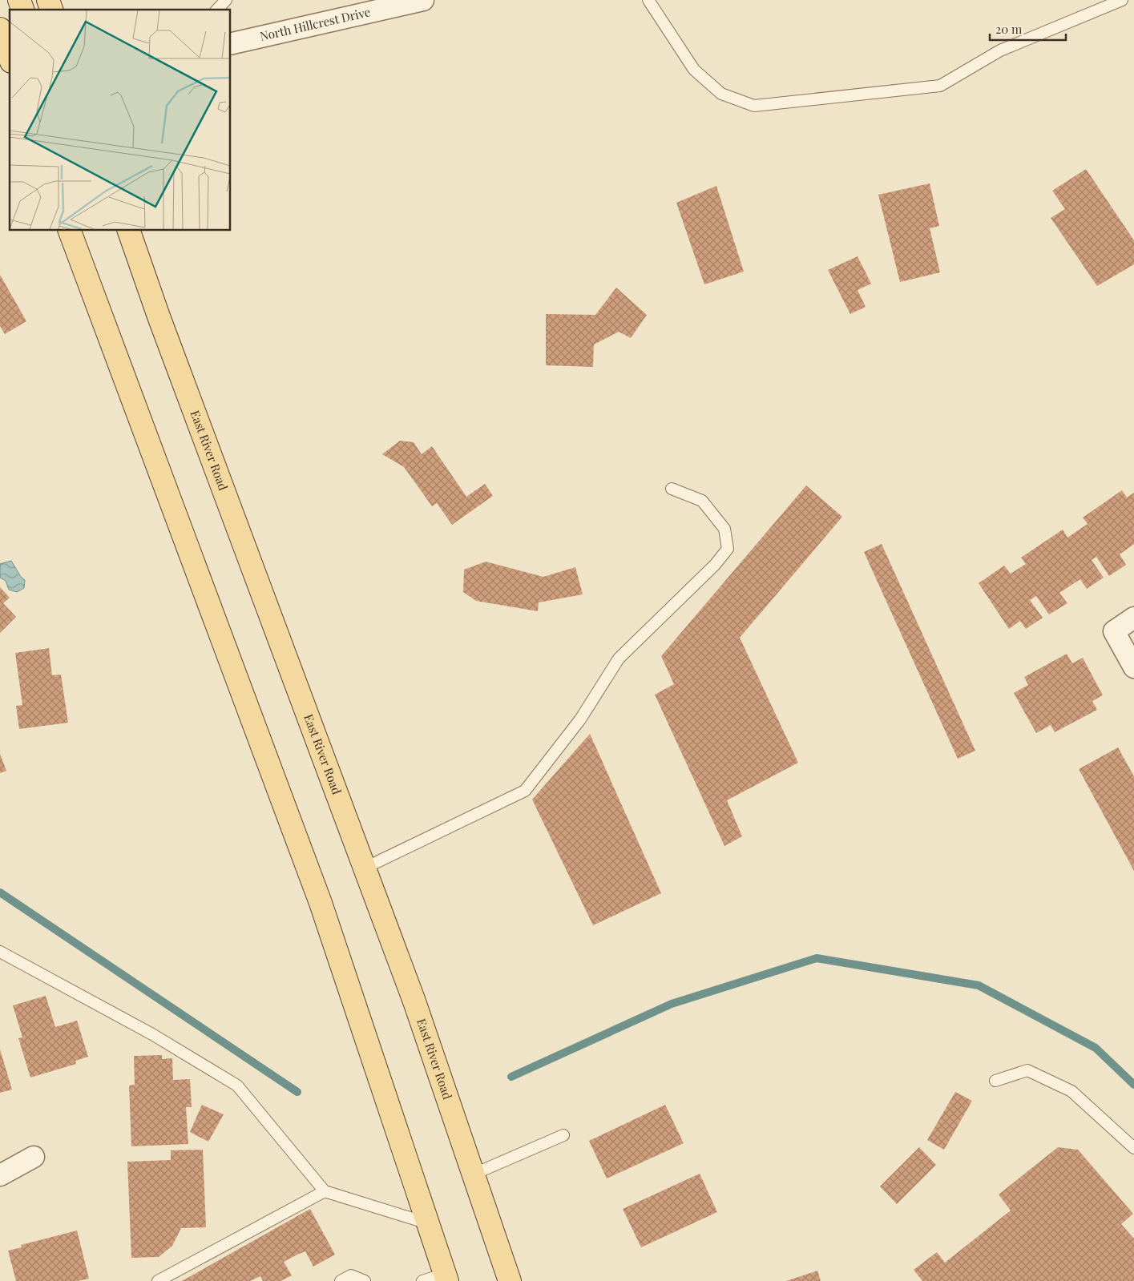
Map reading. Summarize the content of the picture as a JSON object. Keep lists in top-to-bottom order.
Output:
{
  "streets": {
    "main road": ["East River Road"],
    "street": ["North Hillcrest Drive"]
  },
  "scale_bar": "20 m"
}
